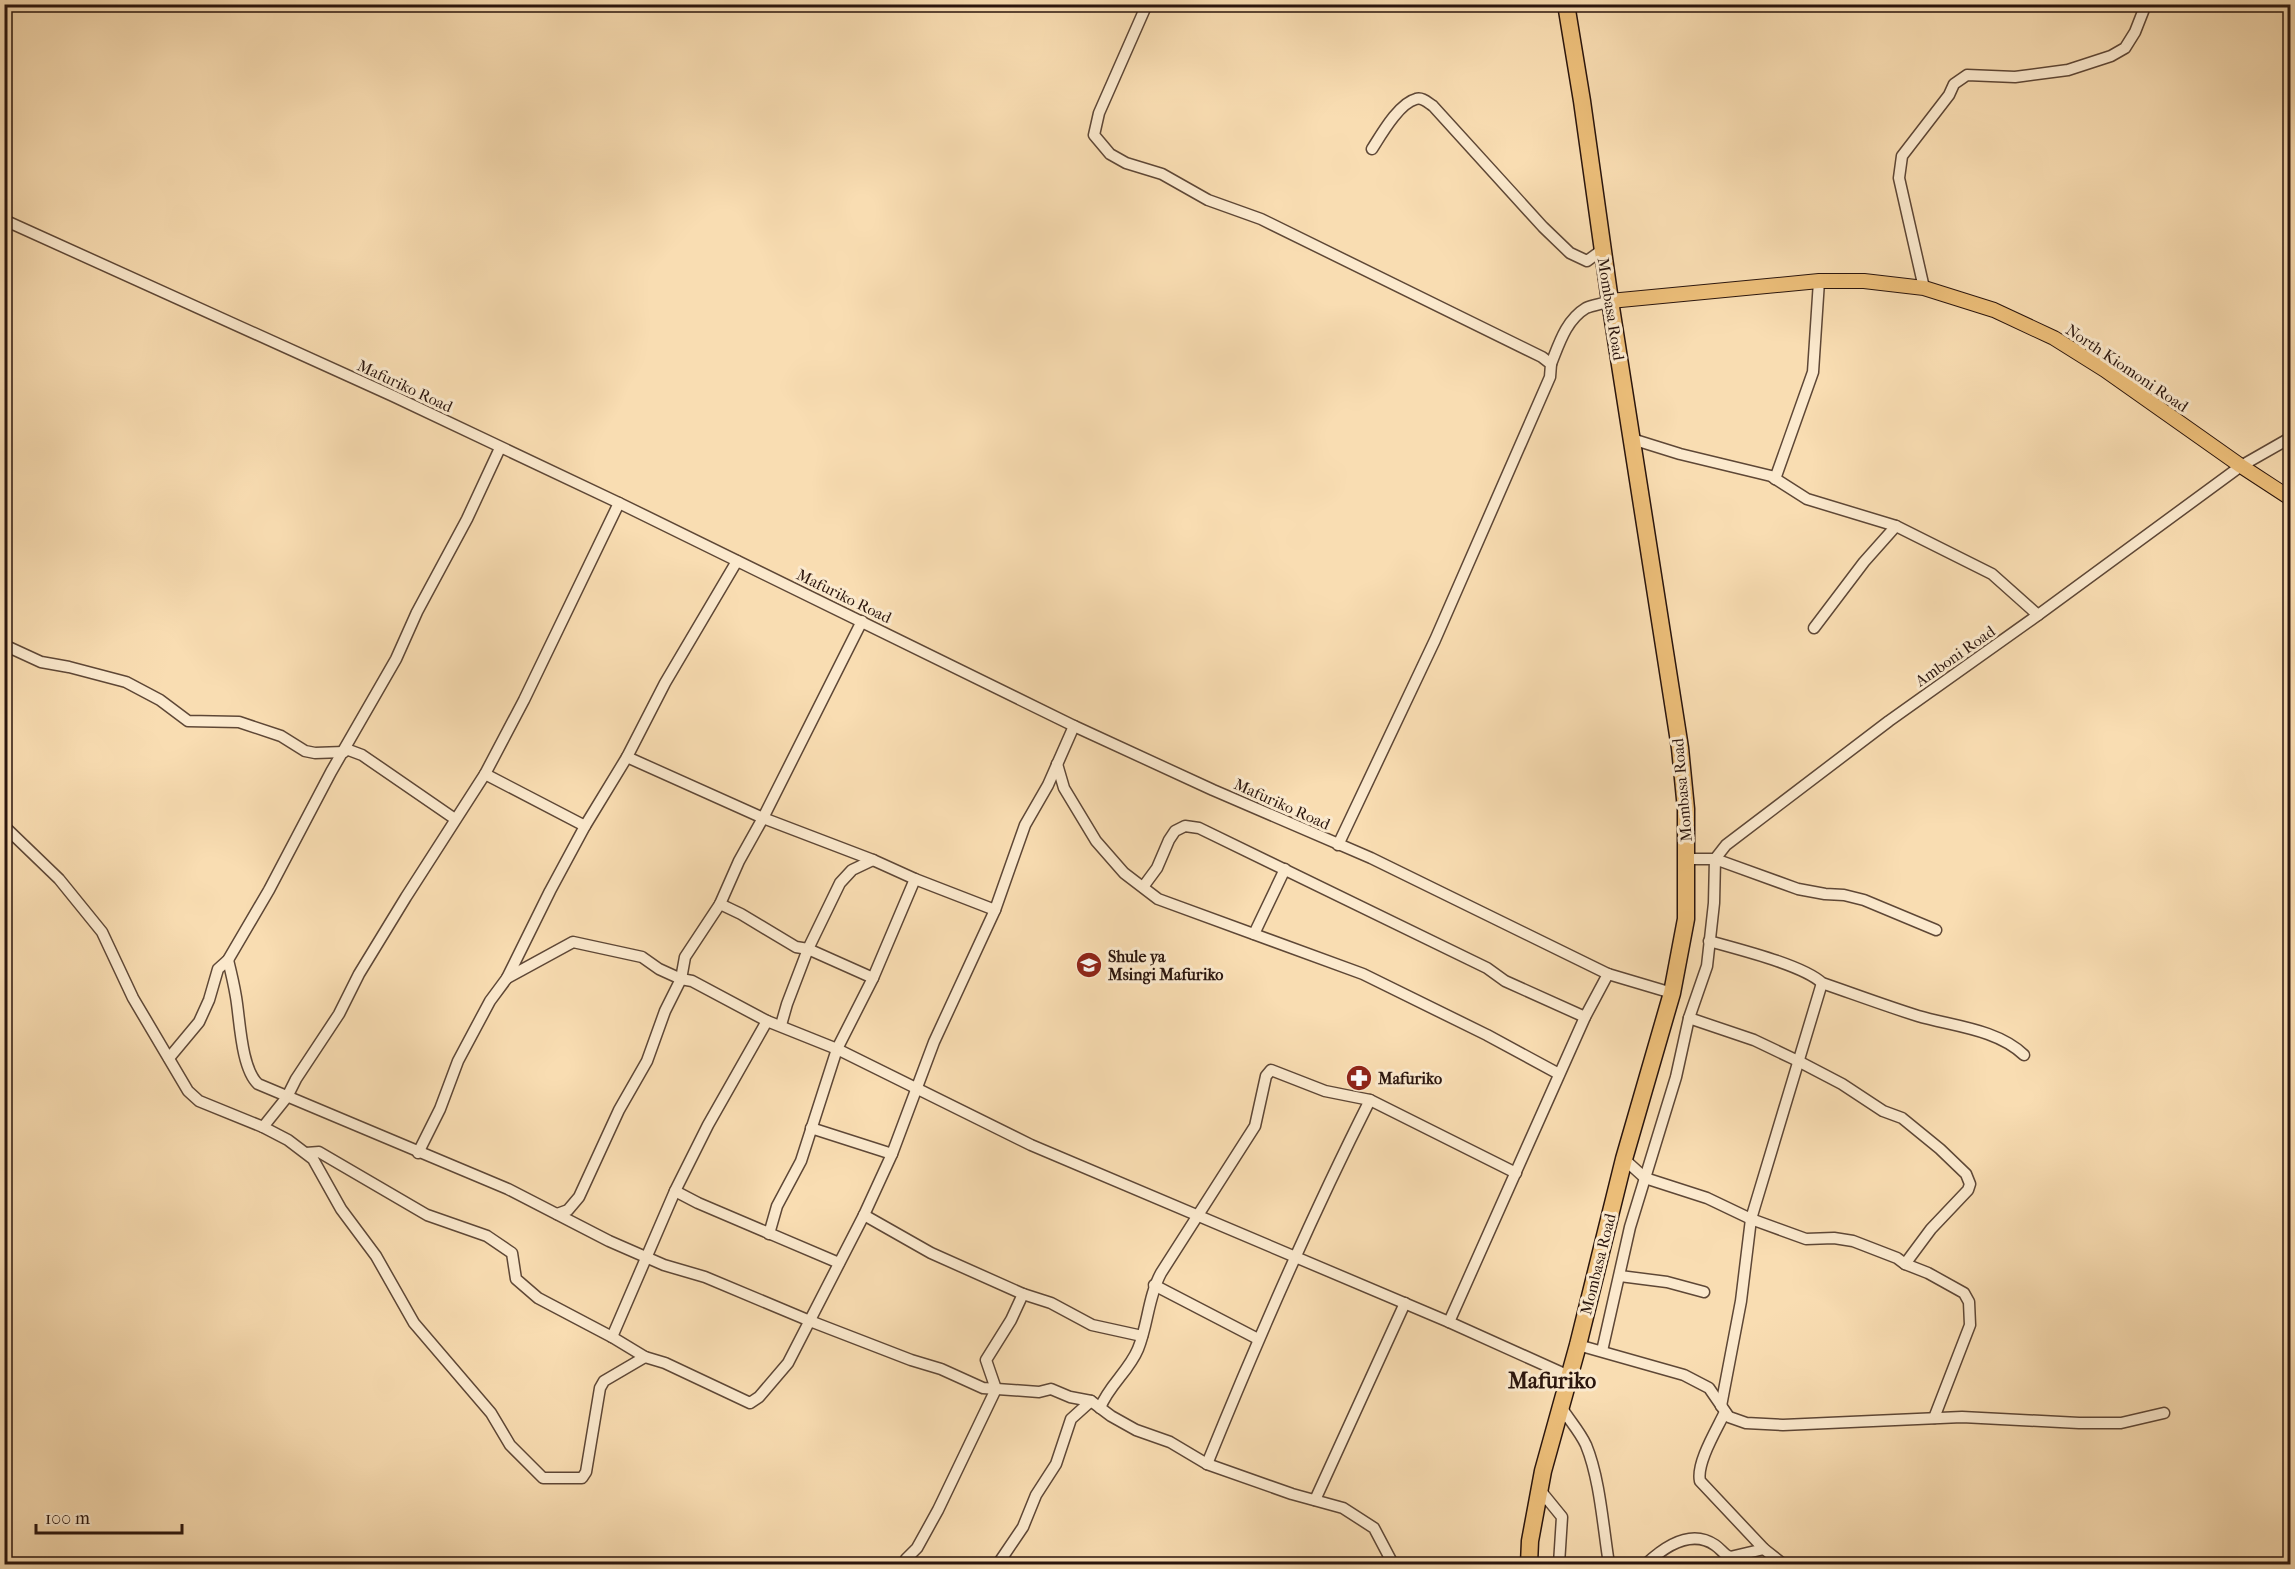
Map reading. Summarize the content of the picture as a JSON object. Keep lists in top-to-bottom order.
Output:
{
  "streets": {
    "highway": ["Mombasa Road"],
    "main road": ["North Kiomoni Road"],
    "street": ["Mafuriko Road", "Amboni Road"]
  },
  "crossings": [
    ["Mombasa Road", "North Kiomoni Road"],
    ["Mombasa Road", "Mafuriko Road"],
    ["North Kiomoni Road", "Amboni Road"]
  ],
  "districts": ["Mafuriko"],
  "places": {
    "school or university": ["Shule ya Msingi Mafuriko"],
    "pharmacy": ["Mafuriko"]
  },
  "scale_bar": "100 m"
}
